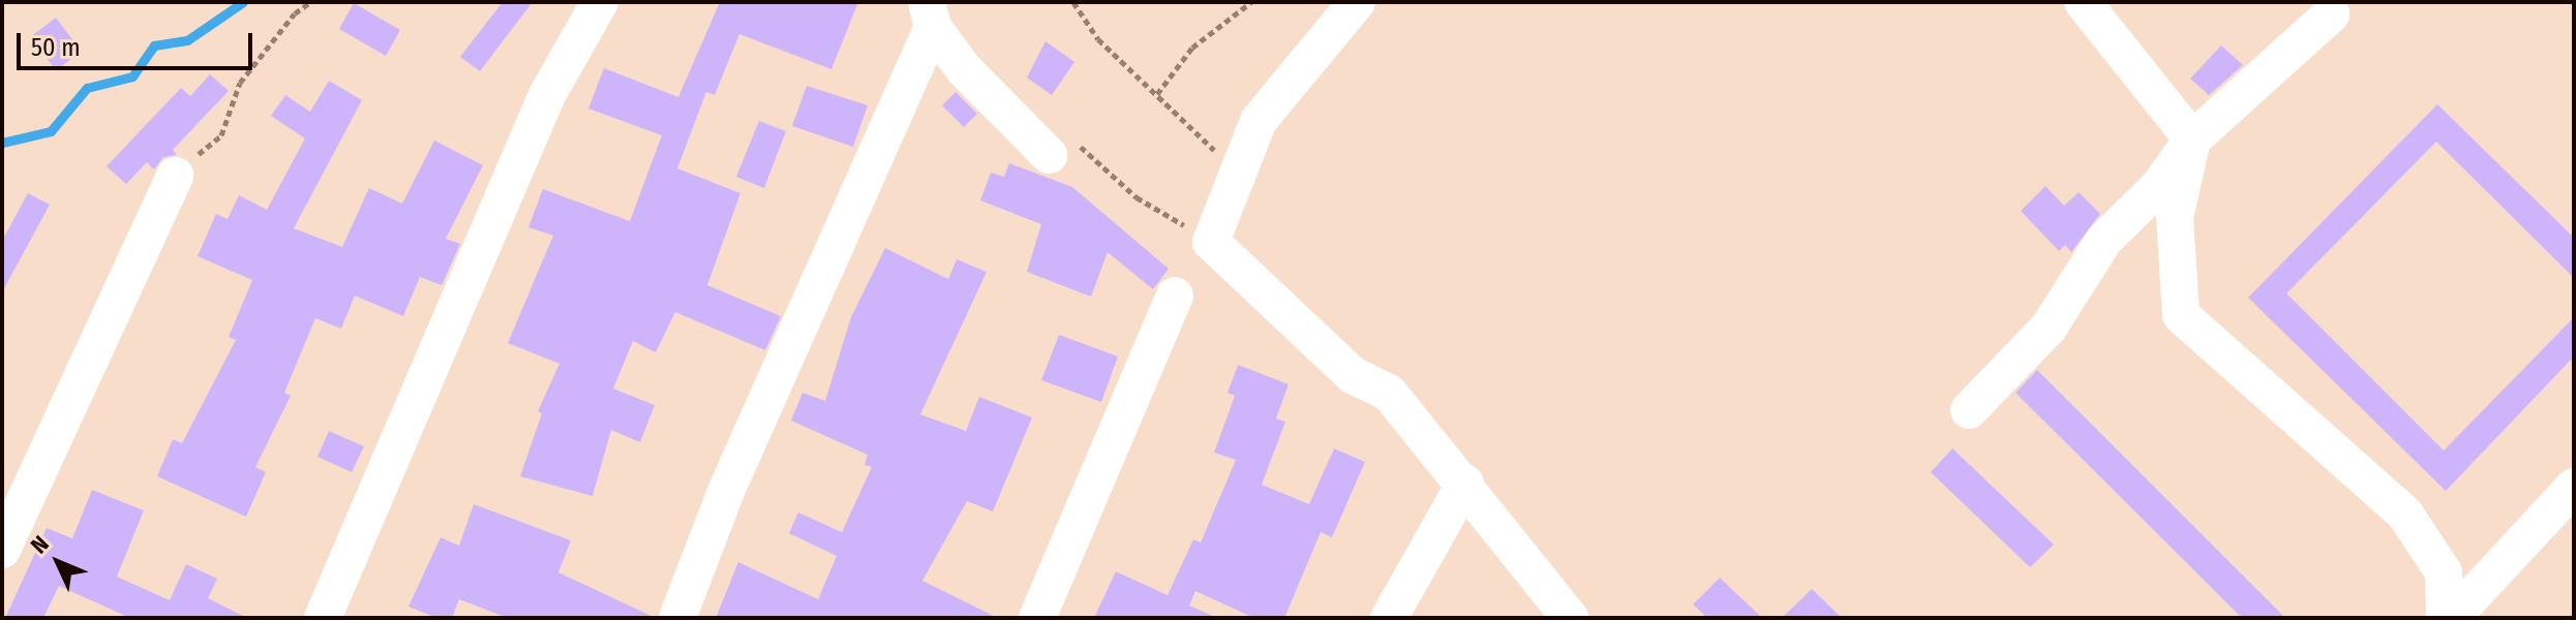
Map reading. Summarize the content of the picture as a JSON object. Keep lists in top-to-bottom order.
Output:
{
  "scale_bar": "50 m",
  "north": "top left"
}
